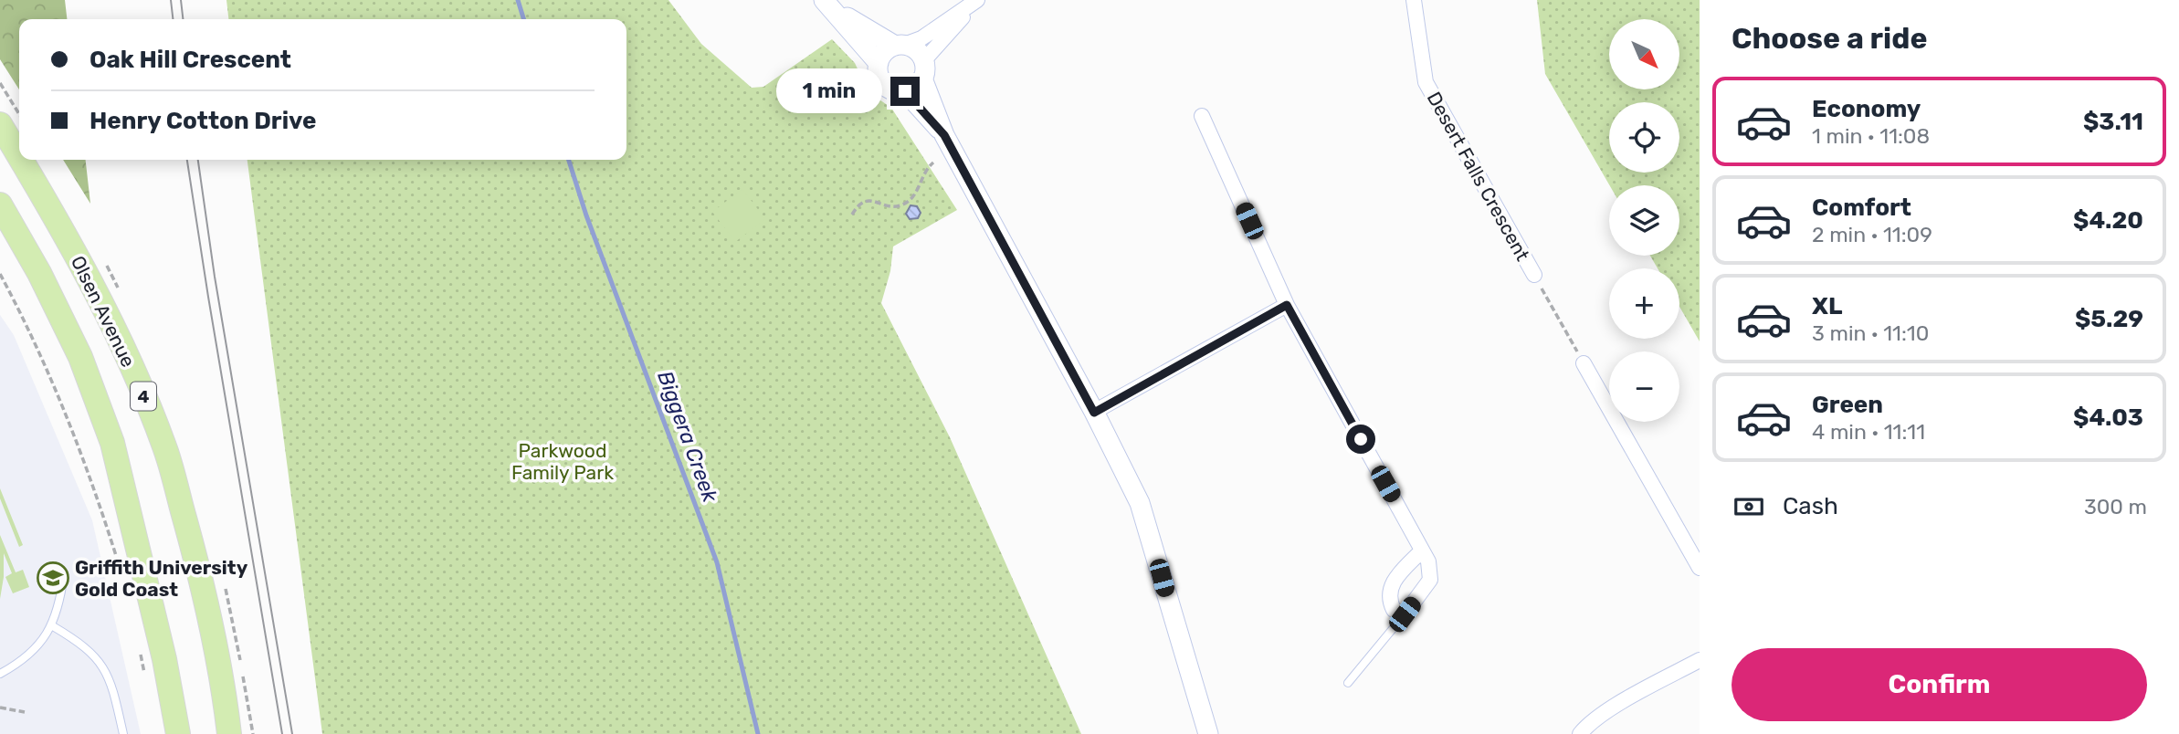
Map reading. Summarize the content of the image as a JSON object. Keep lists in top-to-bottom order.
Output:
{
  "streets": {
    "main road": ["Olsen Avenue", "4"],
    "street": ["Desert Falls Crescent"]
  },
  "water": ["Biggera Creek"],
  "parks": ["Parkwood Family Park"],
  "places": {
    "school or university": ["Griffith University Gold Coast"]
  },
  "north": "bottom right",
  "page": {
    "heading": "Choose a ride",
    "map_buttons": ["+", "−"],
    "banner": ["Oak Hill Crescent", "Henry Cotton Drive"],
    "bubble": "1 min",
    "list": [
      {
        "name": "Economy",
        "note": "1 min · 11:08",
        "value": "$3.11"
      },
      {
        "name": "Comfort",
        "note": "2 min · 11:09",
        "value": "$4.20"
      },
      {
        "name": "XL",
        "note": "3 min · 11:10",
        "value": "$5.29"
      },
      {
        "name": "Green",
        "note": "4 min · 11:11",
        "value": "$4.03"
      }
    ],
    "pay": ["Cash", "300 m"],
    "buttons": "Confirm"
  }
}
